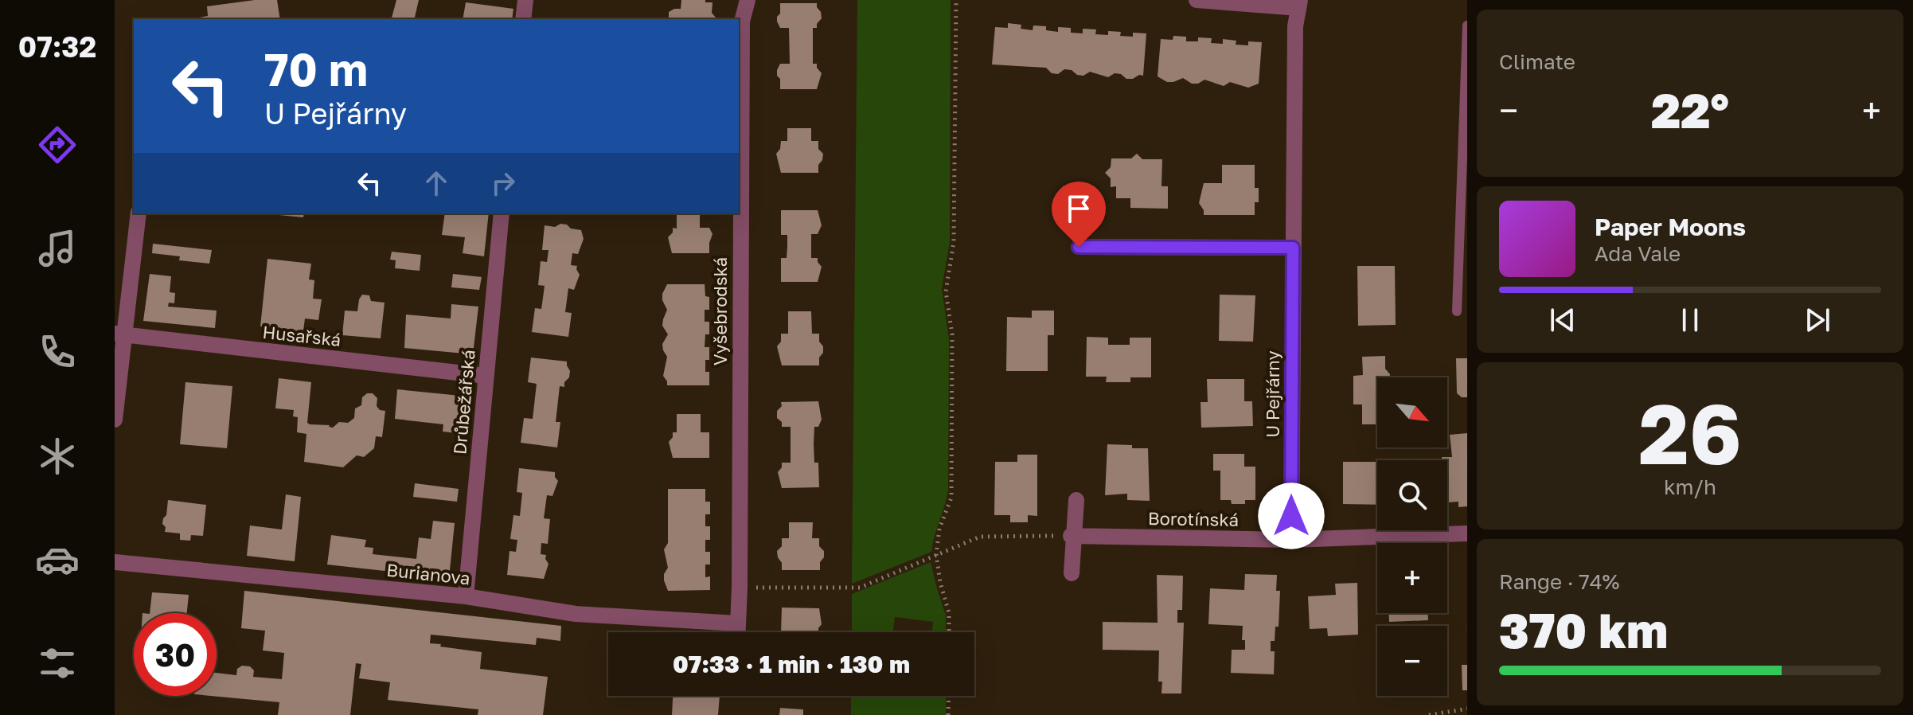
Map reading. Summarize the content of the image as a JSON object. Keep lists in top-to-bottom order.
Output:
{
  "streets": {
    "street": [
      "Vyšebrodská",
      "Husařská",
      "U Pejřárny",
      "Drůbežářská",
      "Borotínská",
      "Burianova"
    ]
  },
  "crossings": [
    ["Vyšebrodská", "Burianova"],
    ["Husařská", "Drůbežářská"],
    ["U Pejřárny", "Borotínská"],
    ["Drůbežářská", "Burianova"]
  ],
  "north": "bottom right",
  "page": {
    "tabs": "07:32",
    "tile": [
      "Climate",
      ["26", "km/h"],
      ["Range · 74%", "370 km"]
    ],
    "turn": ["70 m", "U Pejřárny"],
    "heat": ["−", "22°", "+"],
    "song": ["Paper Moons", "Ada Vale"],
    "map_buttons": ["+", "−"],
    "limit": "30",
    "trip": "07:33 · 1 min · 130 m"
  }
}
